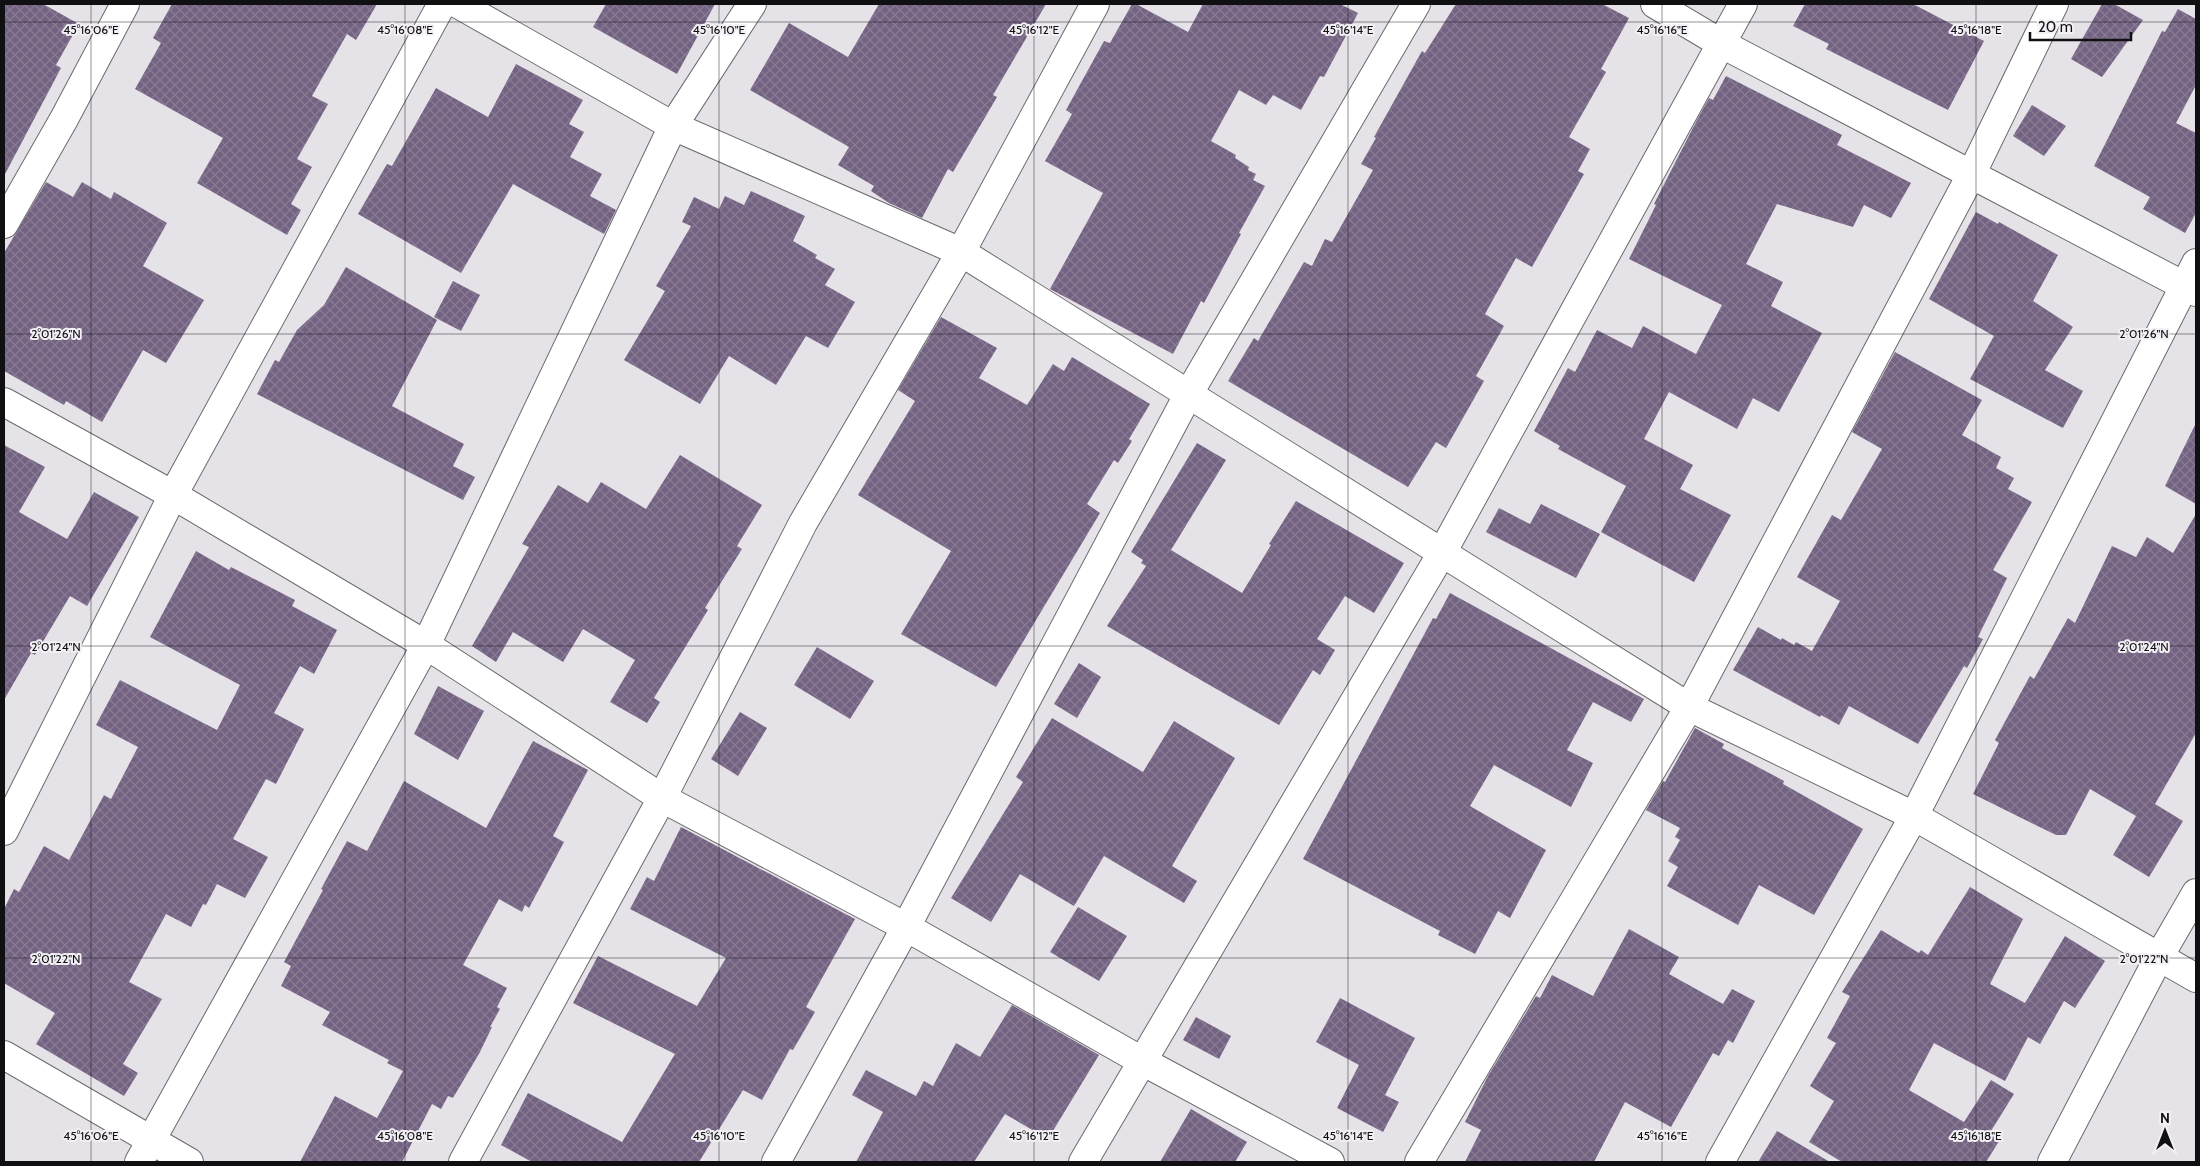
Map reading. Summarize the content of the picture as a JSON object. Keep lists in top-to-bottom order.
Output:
{
  "scale_bar": "20 m",
  "north": "top",
  "coordinates": [
    "45°16'06\"E",
    "45°16'08\"E",
    "45°16'10\"E",
    "45°16'12\"E",
    "45°16'14\"E",
    "45°16'16\"E",
    "45°16'18\"E",
    "2°01'26\"N",
    "2°01'24\"N",
    "2°01'22\"N"
  ]
}
